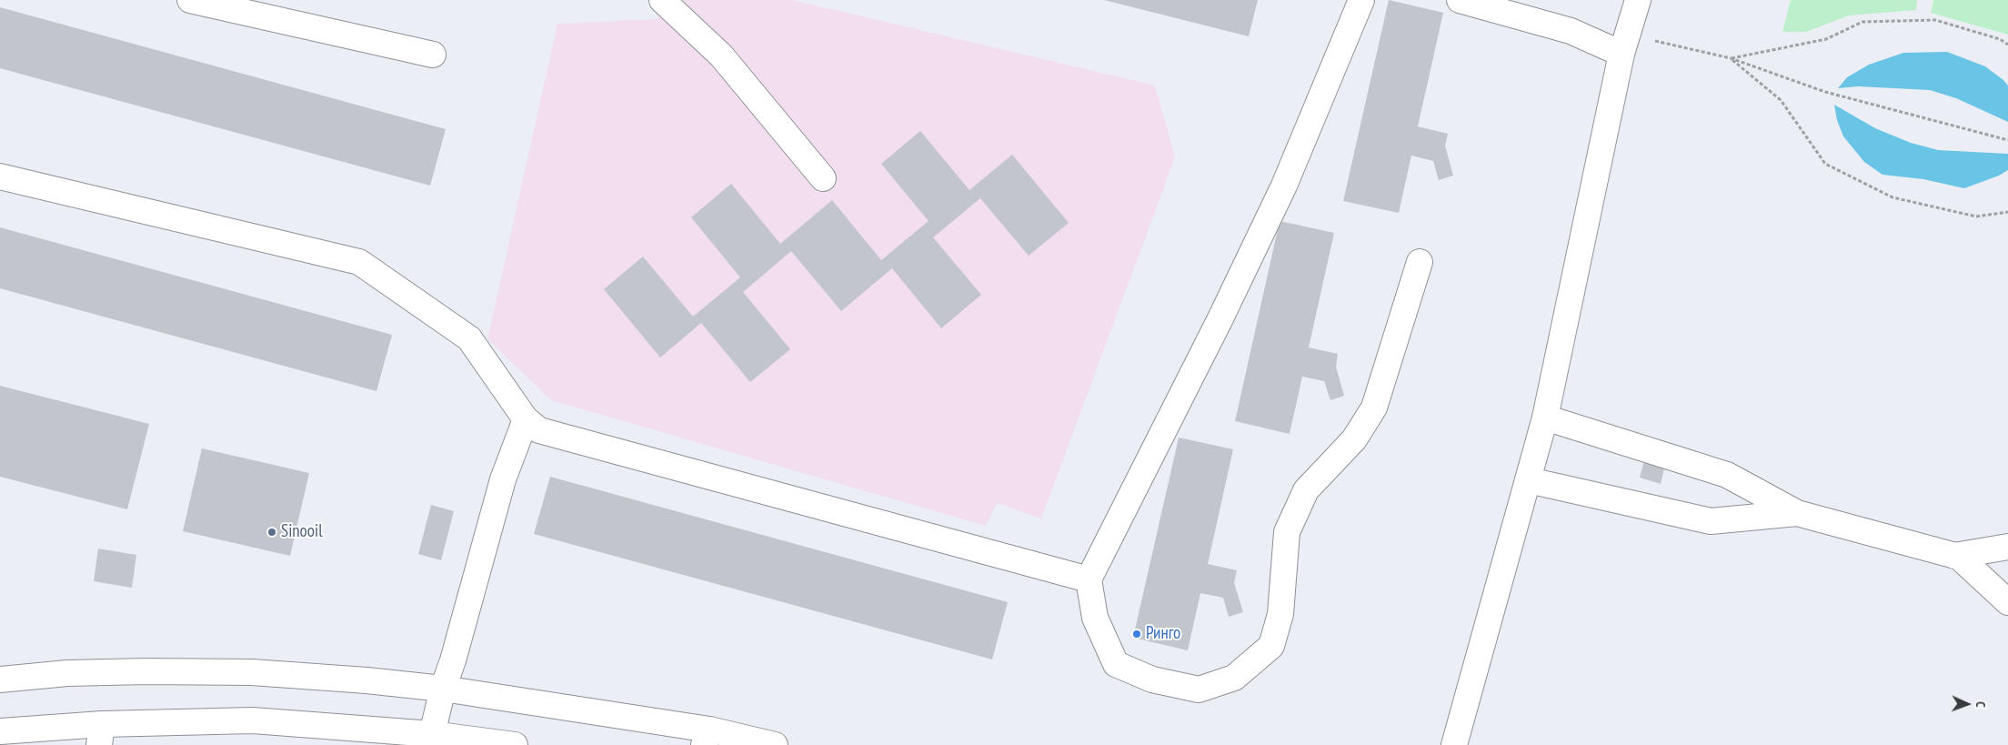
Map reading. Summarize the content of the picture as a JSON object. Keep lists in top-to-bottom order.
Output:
{
  "places": ["Sinooil", "Ринго"],
  "north": "right"
}
